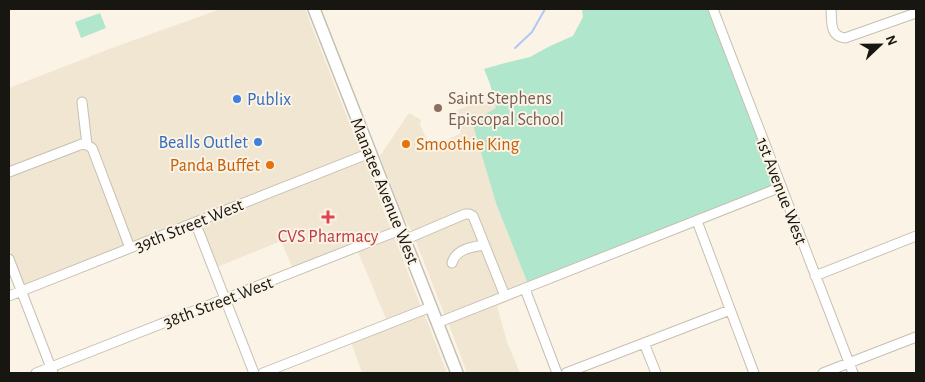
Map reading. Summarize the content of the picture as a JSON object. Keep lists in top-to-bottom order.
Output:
{
  "streets": {
    "main road": ["Manatee Avenue West"],
    "street": ["1st Avenue West", "39th Street West", "38th Street West"]
  },
  "crossings": [
    ["Manatee Avenue West", "39th Street West"],
    ["Manatee Avenue West", "38th Street West"]
  ],
  "places": {
    "other": [
      "Publix",
      "Saint Stephens Episcopal School",
      "Bealls Outlet",
      "Smoothie King",
      "Panda Buffet"
    ],
    "health": ["CVS Pharmacy"]
  },
  "north": "right"
}
